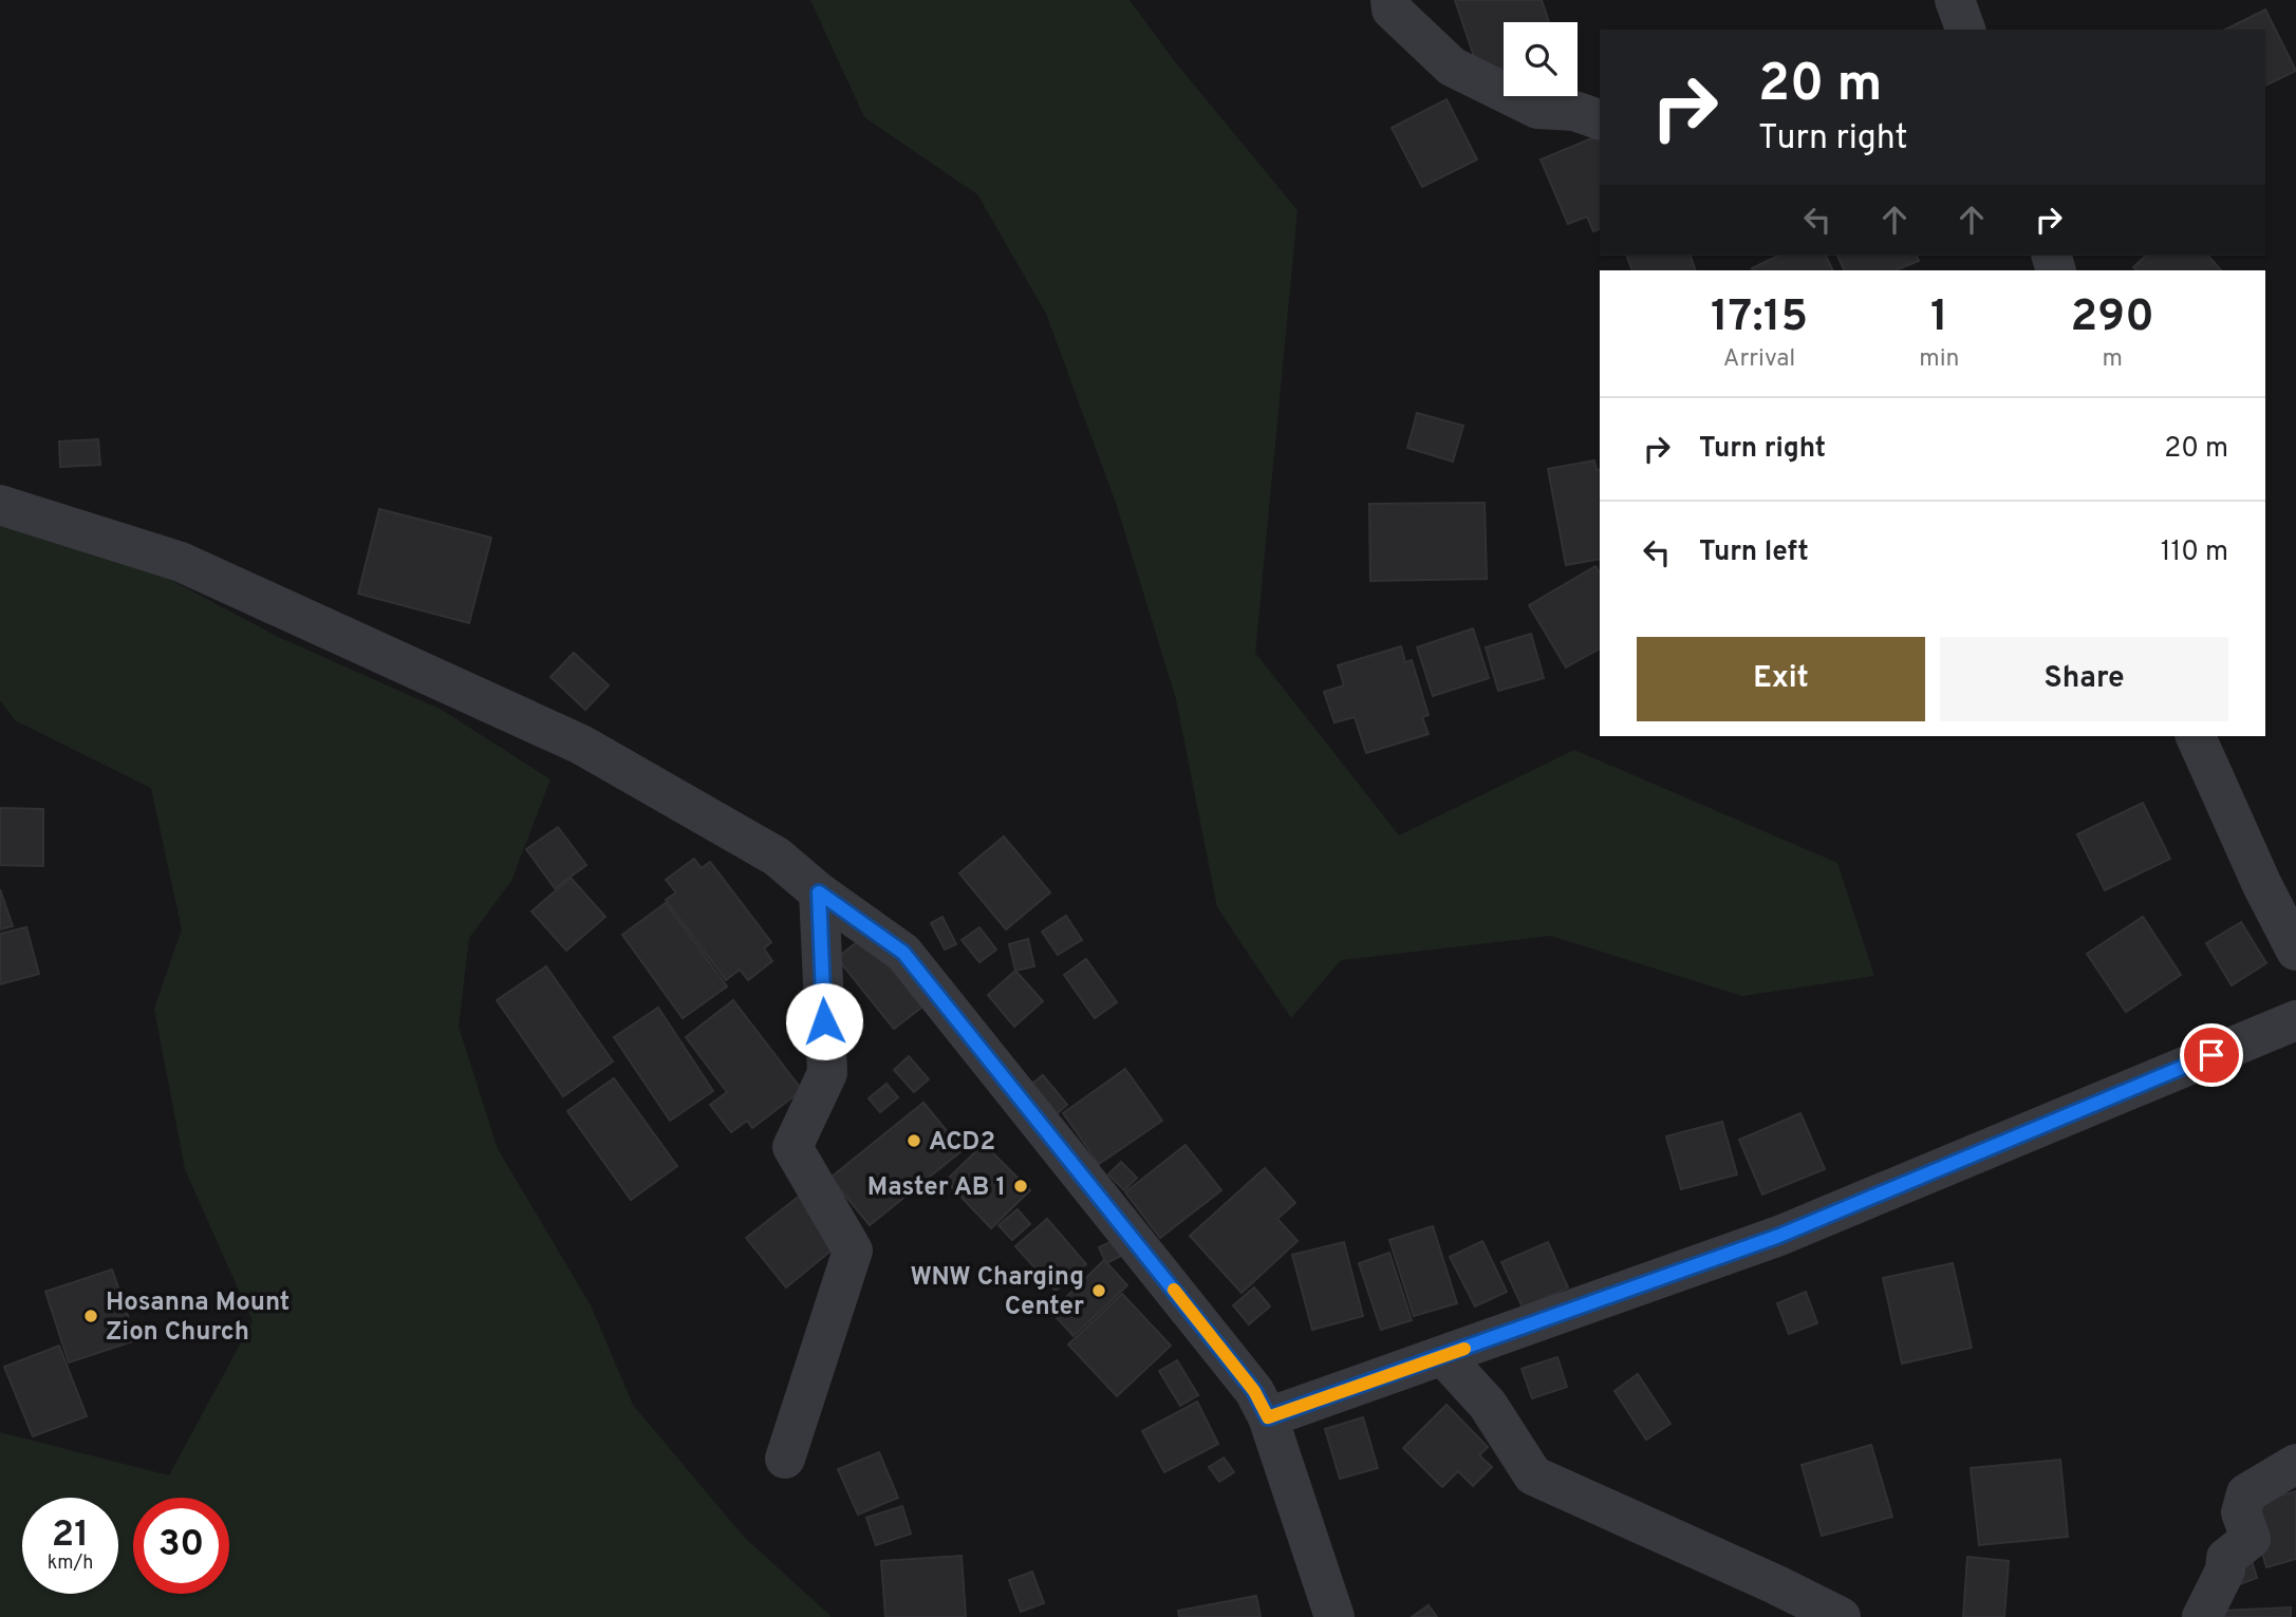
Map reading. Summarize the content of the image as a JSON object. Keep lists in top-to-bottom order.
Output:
{
  "places": [
    "ACD2",
    "Master AB 1",
    "WNW Charging Center",
    "Hosanna Mount Zion Church"
  ],
  "page": {
    "turn": ["20 m", "Turn right"],
    "eta": [
      "17:15",
      "Arrival",
      "1",
      "min",
      "290",
      "m"
    ],
    "list": [
      {
        "name": "Turn right",
        "value": "20 m"
      },
      {
        "name": "Turn left",
        "value": "110 m"
      }
    ],
    "buttons": ["Exit", "Share"],
    "speed": "21 km/h",
    "limit": "30"
  }
}
